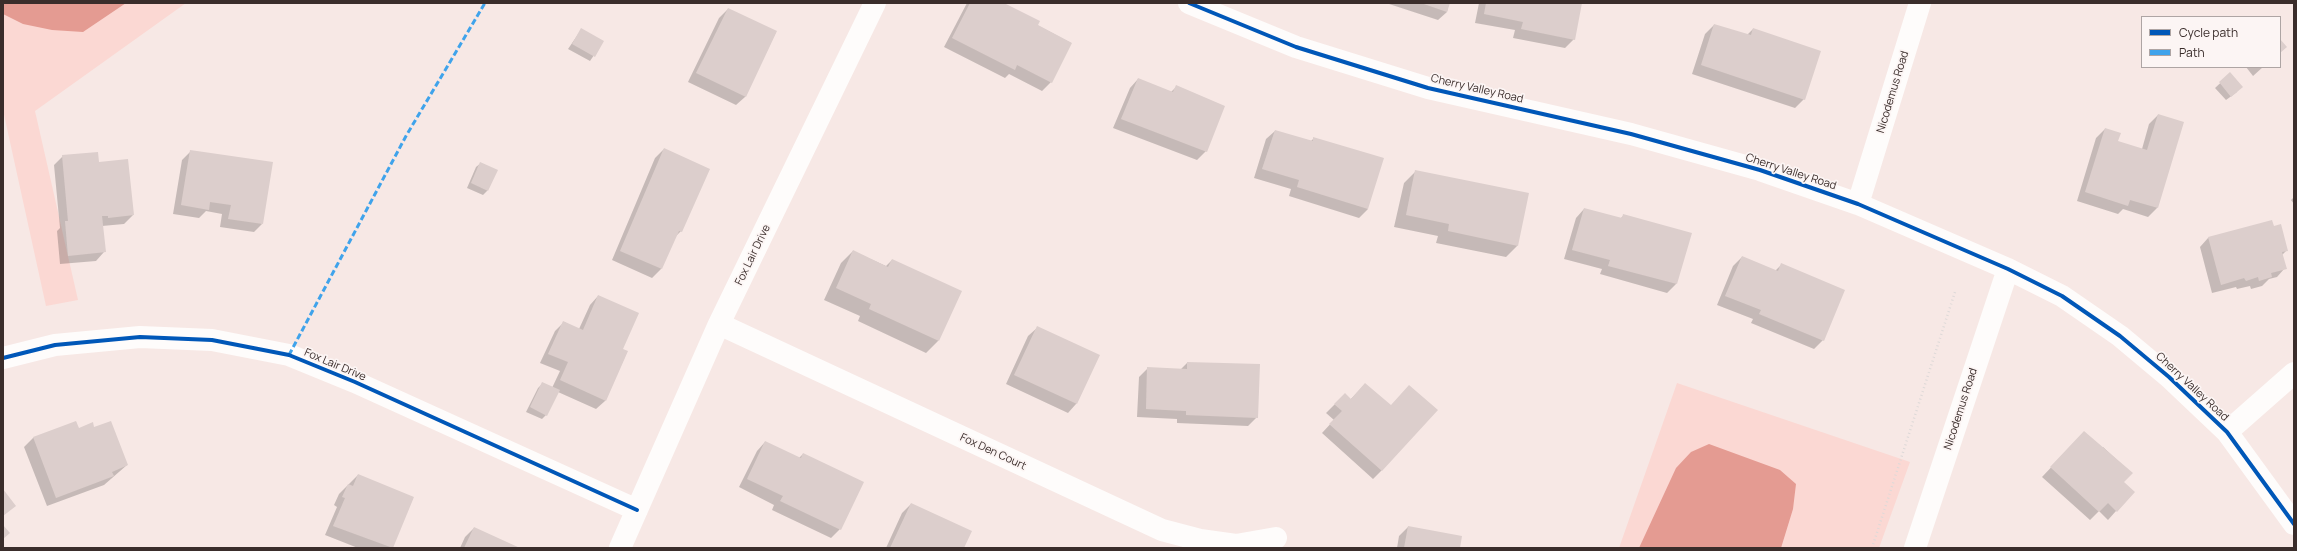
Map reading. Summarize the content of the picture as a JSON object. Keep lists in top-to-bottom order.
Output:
{
  "streets": {
    "street": [
      "Cherry Valley Road",
      "Nicodemus Road",
      "Fox Lair Drive",
      "Fox Den Court"
    ]
  },
  "crossings": [
    ["Cherry Valley Road", "Nicodemus Road"],
    ["Fox Lair Drive", "Fox Den Court"]
  ],
  "legend": ["Cycle path", "Path"]
}
